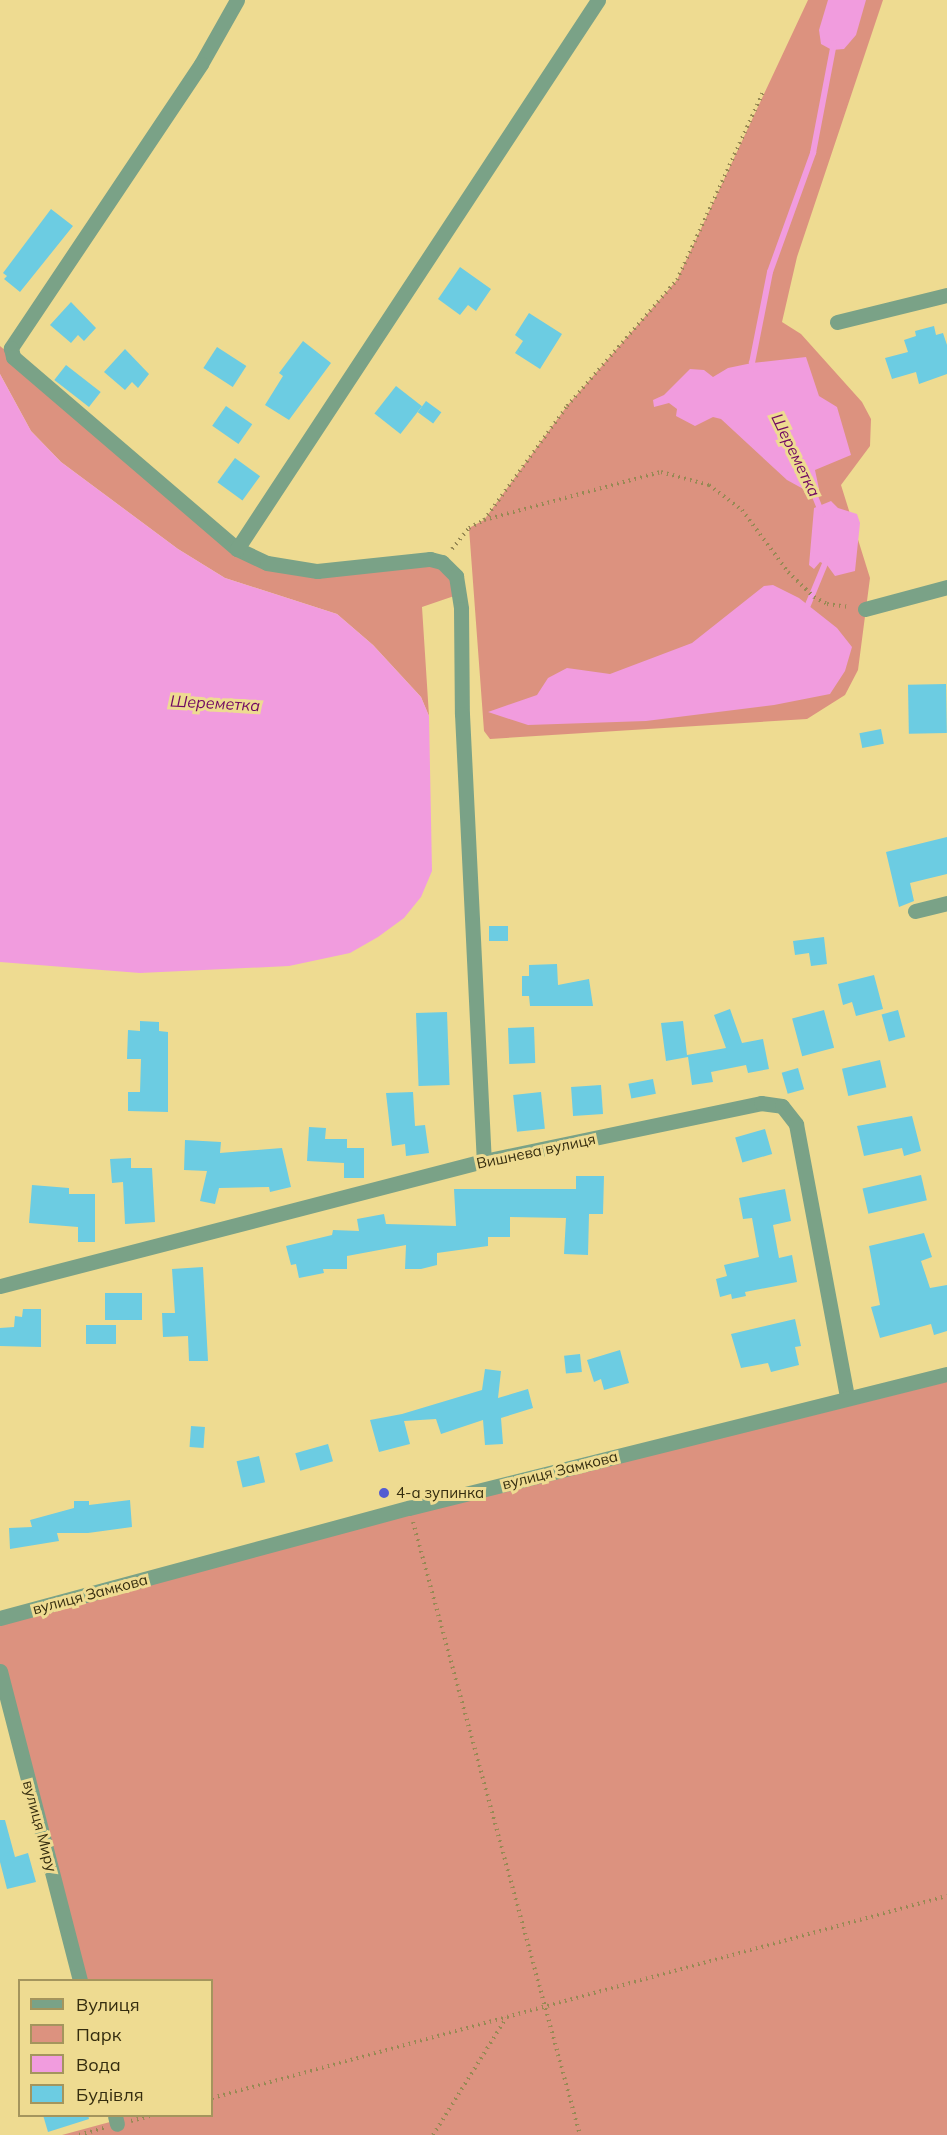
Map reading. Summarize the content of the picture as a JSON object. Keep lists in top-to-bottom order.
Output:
{
  "streets": {
    "street": ["Вишнева вулиця", "вулиця Замкова", "вулиця Миру"]
  },
  "crossings": [
    ["Вишнева вулиця", "вулиця Замкова"]
  ],
  "water": ["Шереметка"],
  "places": ["4-а зупинка"],
  "legend": [
    "Вулиця",
    "Парк",
    "Вода",
    "Будівля"
  ]
}
